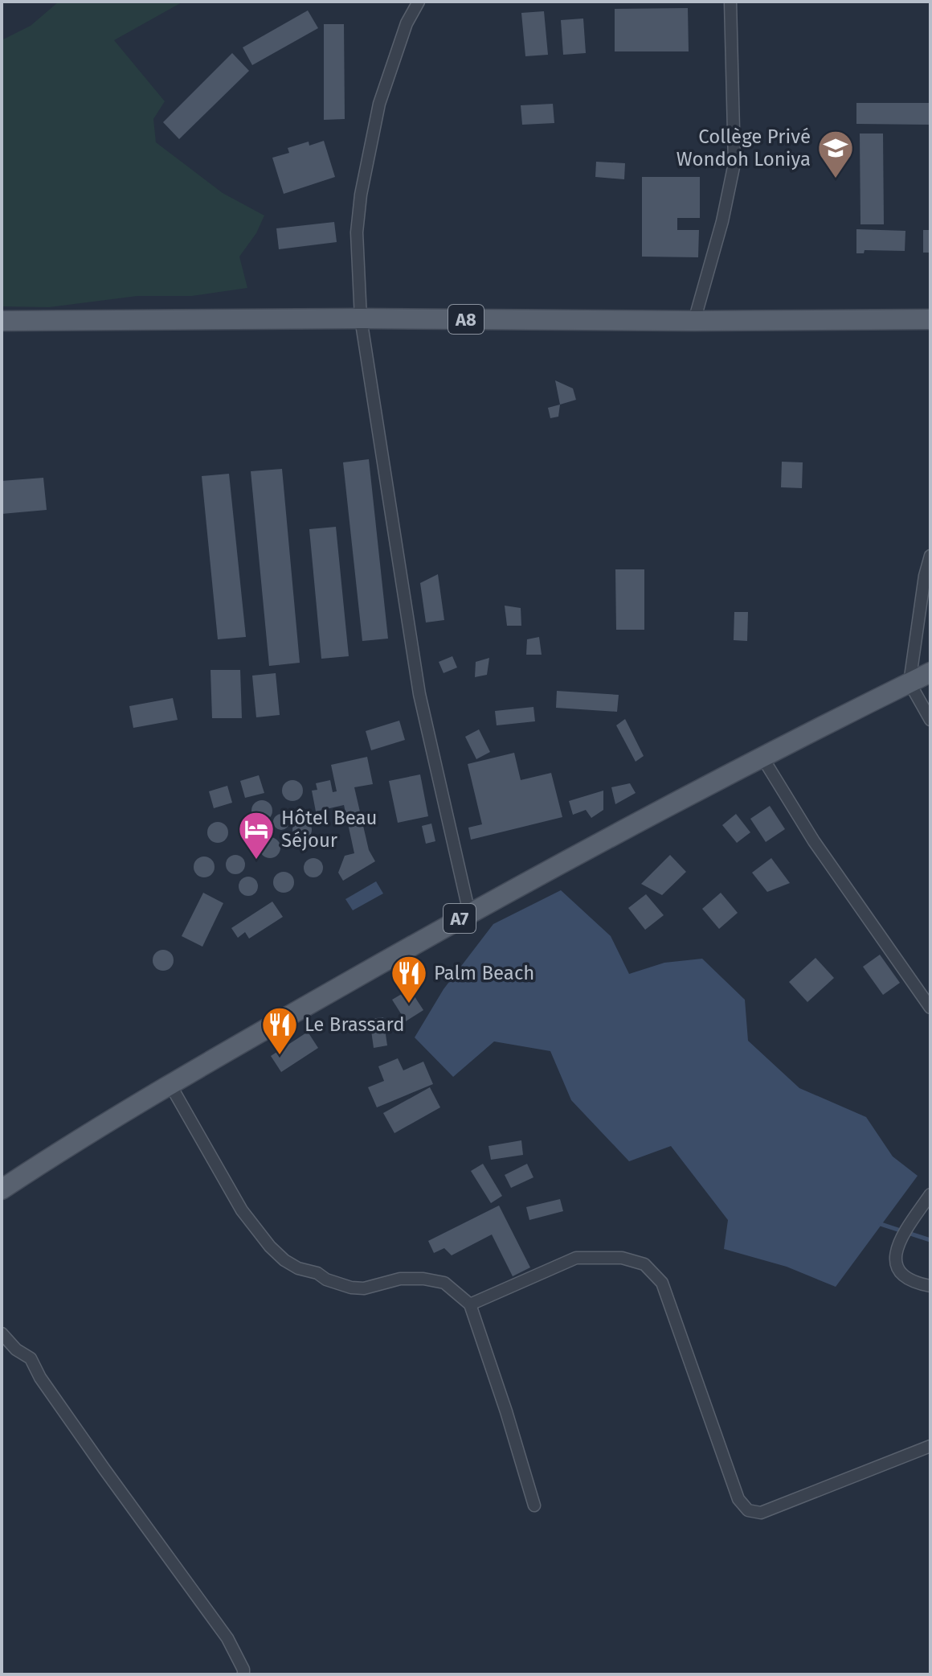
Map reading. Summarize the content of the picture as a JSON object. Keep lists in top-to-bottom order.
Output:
{
  "streets": {
    "main road": ["A8", "A7"]
  },
  "places": {
    "school or university": ["Collège Privé Wondoh Loniya"],
    "hotel": ["Hôtel Beau Séjour"],
    "restaurant": ["Palm Beach", "Le Brassard"]
  }
}
